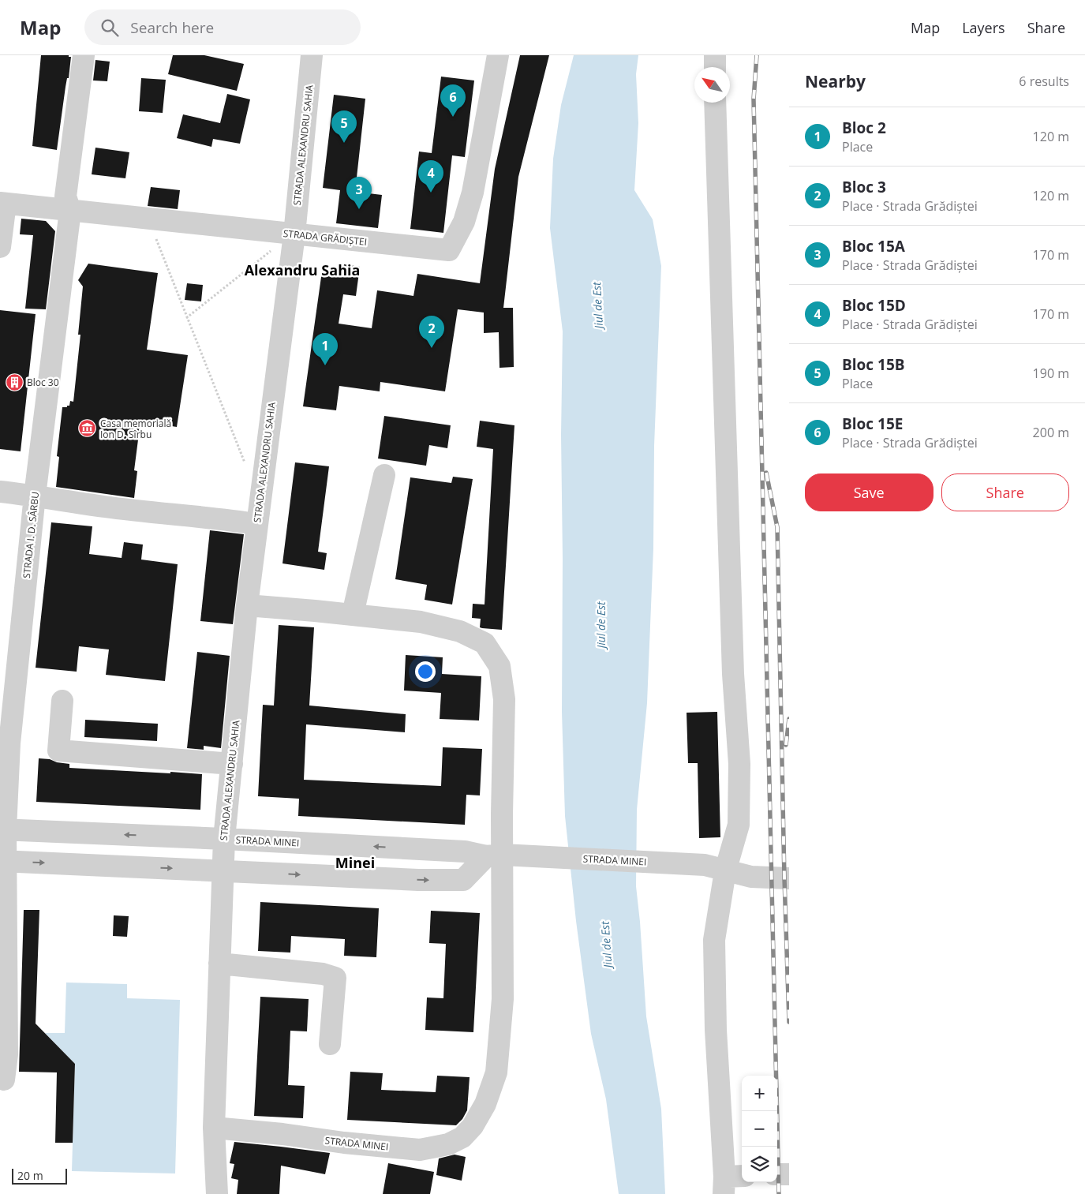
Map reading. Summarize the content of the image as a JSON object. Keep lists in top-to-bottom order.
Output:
{
  "streets": {
    "street": [
      "STRADA ALEXANDRU SAHIA",
      "STRADA GRĂDIȘTEI",
      "STRADA I. D. SÂRBU",
      "STRADA MINEI"
    ]
  },
  "crossings": [
    ["STRADA ALEXANDRU SAHIA", "STRADA GRĂDIȘTEI"],
    ["STRADA ALEXANDRU SAHIA", "STRADA MINEI"],
    ["STRADA GRĂDIȘTEI", "STRADA I. D. SÂRBU"],
    ["STRADA I. D. SÂRBU", "STRADA MINEI"]
  ],
  "districts": ["Alexandru Sahia", "Minei"],
  "water": ["Jiul de Est"],
  "places": {
    "building": ["Bloc 30"],
    "museum": ["Casa memorială Ion D. Sîrbu"]
  },
  "scale_bar": "20 m",
  "north": "top left",
  "page": {
    "header": "Map",
    "search": "Search here",
    "nav": ["Map", "Layers", "Share"],
    "heading": ["Nearby", "6 results"],
    "pins": [
      "6",
      "5",
      "4",
      "3",
      "2",
      "1"
    ],
    "list": [
      {
        "mark": "1",
        "name": "Bloc 2",
        "note": "Place",
        "value": "120 m"
      },
      {
        "mark": "2",
        "name": "Bloc 3",
        "note": "Place · Strada Grădiștei",
        "value": "120 m"
      },
      {
        "mark": "3",
        "name": "Bloc 15A",
        "note": "Place · Strada Grădiștei",
        "value": "170 m"
      },
      {
        "mark": "4",
        "name": "Bloc 15D",
        "note": "Place · Strada Grădiștei",
        "value": "170 m"
      },
      {
        "mark": "5",
        "name": "Bloc 15B",
        "note": "Place",
        "value": "190 m"
      },
      {
        "mark": "6",
        "name": "Bloc 15E",
        "note": "Place · Strada Grădiștei",
        "value": "200 m"
      }
    ],
    "buttons": ["Save", "Share"],
    "map_buttons": ["+", "−"],
    "scale": "20 m"
  }
}
